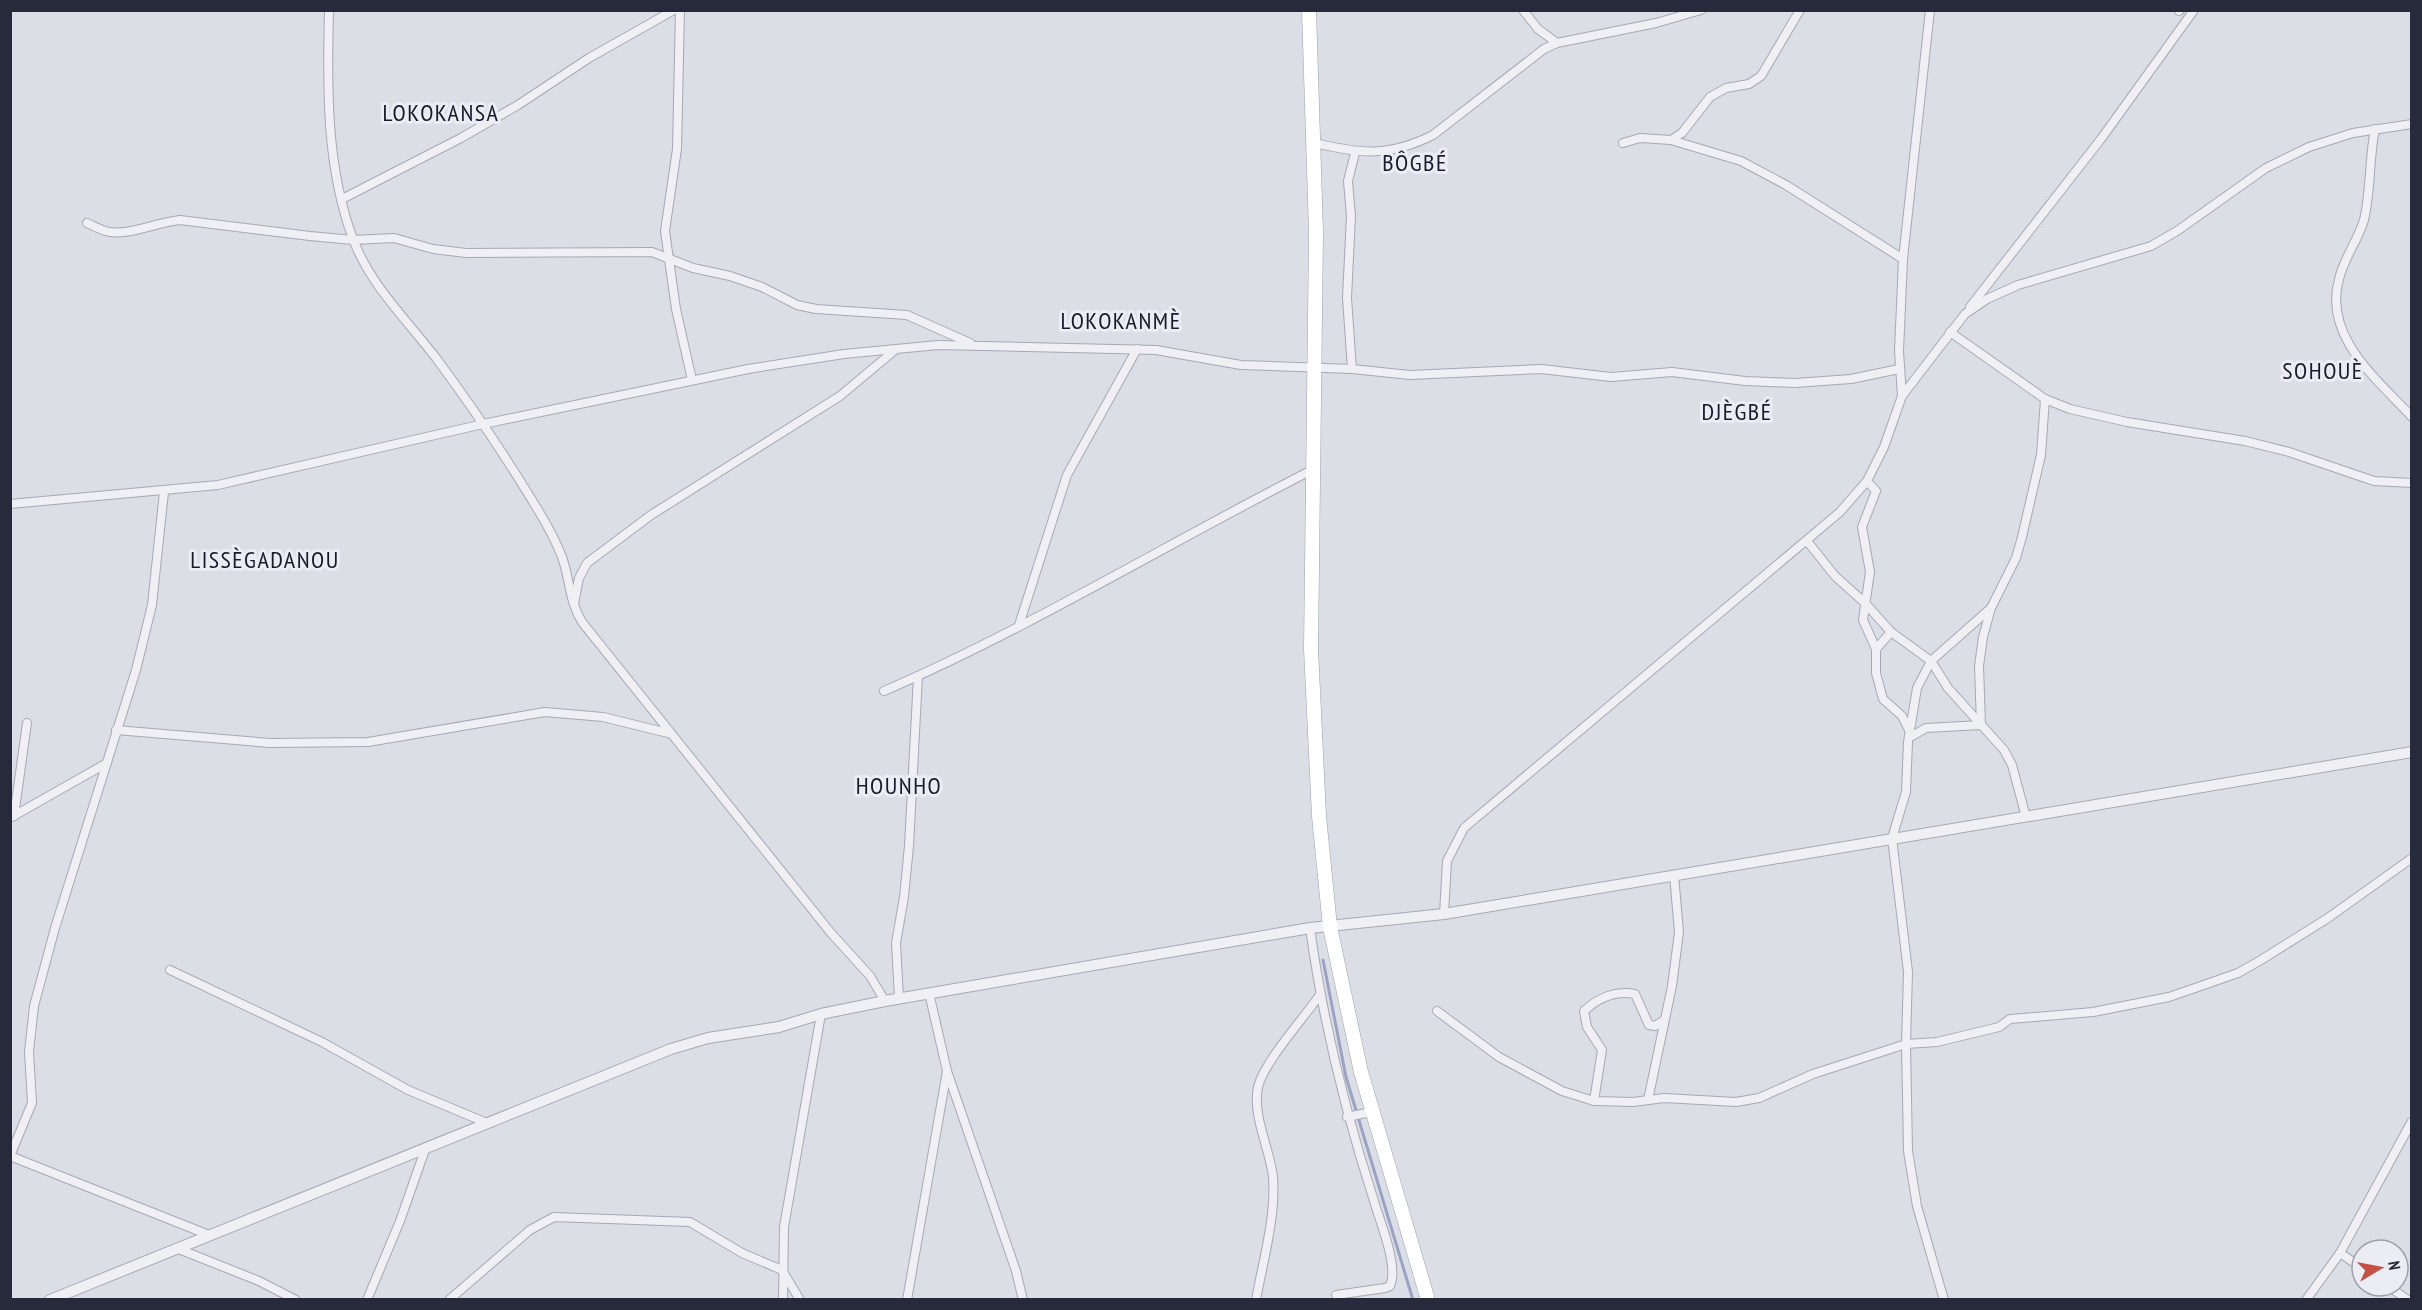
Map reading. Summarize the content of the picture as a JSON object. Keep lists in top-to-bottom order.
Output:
{
  "districts": [
    "LOKOKANSA",
    "BÔGBÉ",
    "LOKOKANMÈ",
    "SOHOUÈ",
    "DJÈGBÉ",
    "LISSÈGADANOU",
    "HOUNHO"
  ],
  "north": "right"
}
